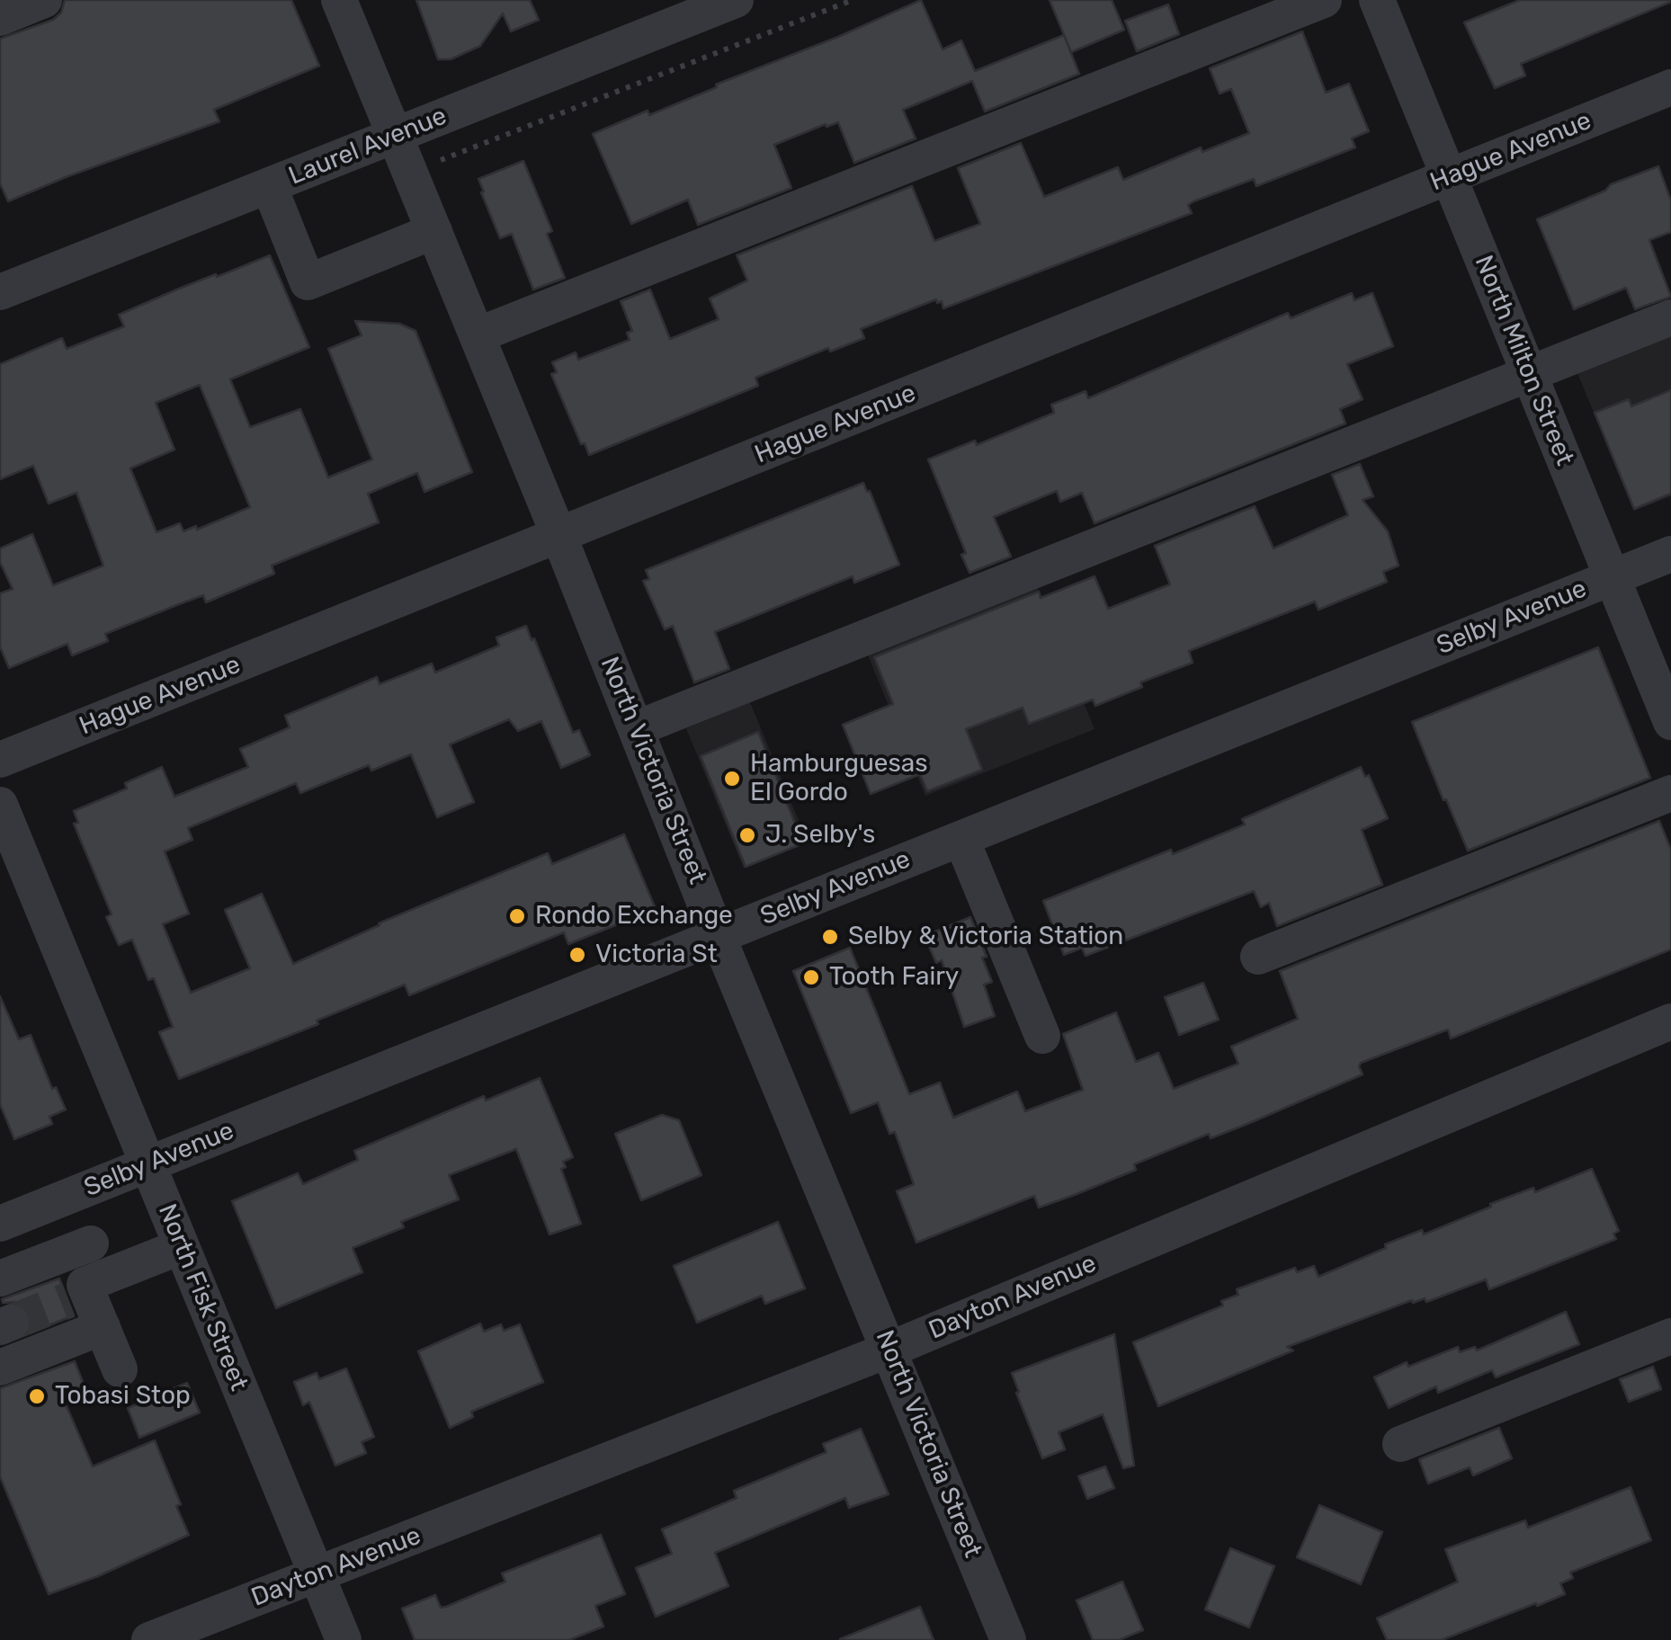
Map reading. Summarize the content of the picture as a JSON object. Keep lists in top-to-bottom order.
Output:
{
  "streets": {
    "street": [
      "Laurel Avenue",
      "Hague Avenue",
      "North Milton Street",
      "Selby Avenue",
      "North Victoria Street",
      "North Fisk Street",
      "Dayton Avenue"
    ]
  },
  "crossings": [
    ["Laurel Avenue", "North Victoria Street"],
    ["Hague Avenue", "North Milton Street"],
    ["Hague Avenue", "North Victoria Street"],
    ["North Milton Street", "Selby Avenue"],
    ["Selby Avenue", "North Victoria Street"],
    ["Selby Avenue", "North Fisk Street"],
    ["North Victoria Street", "Dayton Avenue"],
    ["North Fisk Street", "Dayton Avenue"]
  ],
  "places": [
    "Hamburguesas El Gordo",
    "J. Selby's",
    "Rondo Exchange",
    "Selby & Victoria Station",
    "Victoria St",
    "Tooth Fairy",
    "Tobasi Stop"
  ]
}
